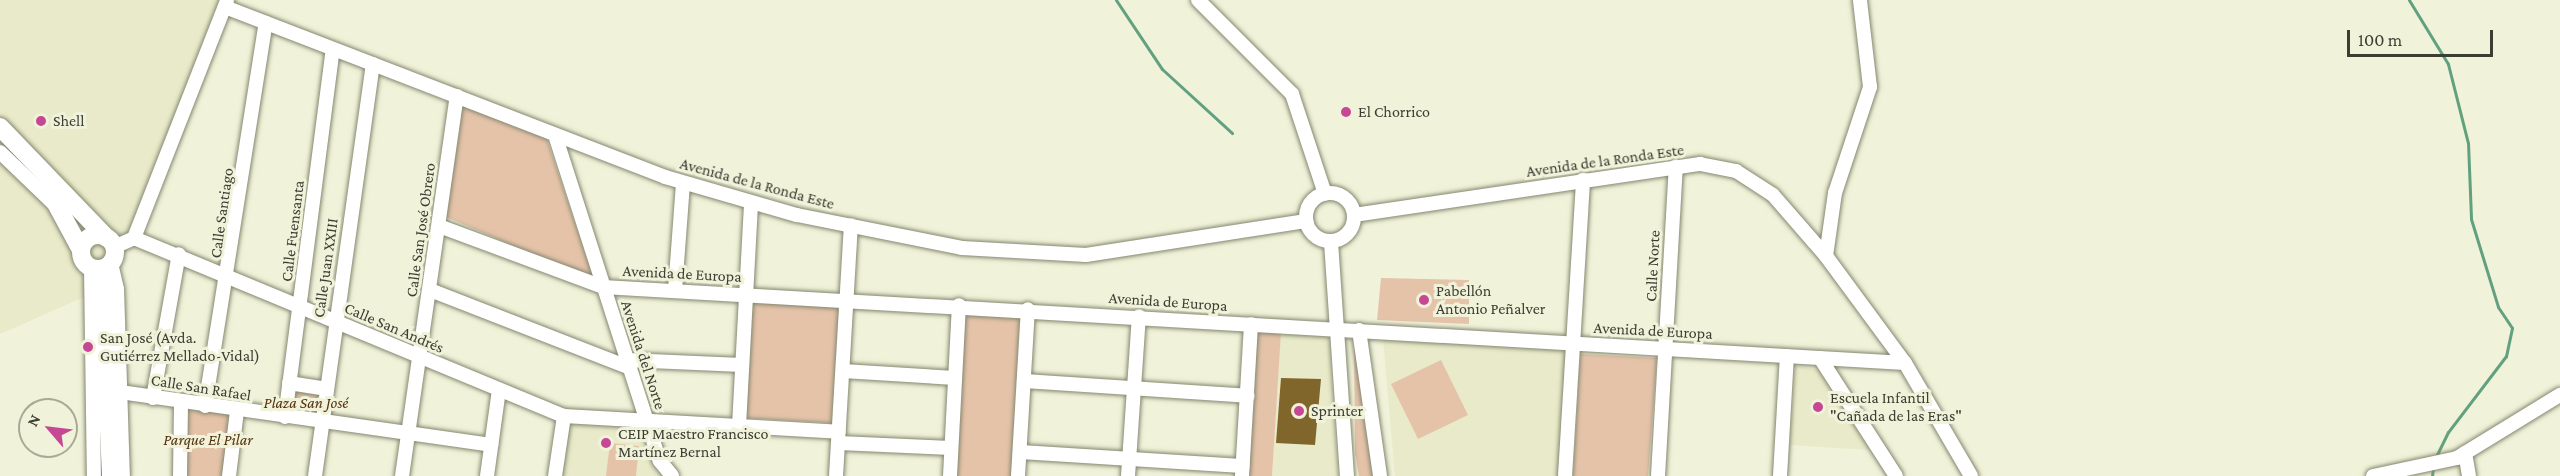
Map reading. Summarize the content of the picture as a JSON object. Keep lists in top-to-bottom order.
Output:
{
  "streets": {
    "street": [
      "Avenida de la Ronda Este",
      "Calle Santiago",
      "Calle San José Obrero",
      "Calle Fuensanta",
      "Calle Norte",
      "Calle Juan XXIII",
      "Avenida de Europa",
      "Calle San Andrés",
      "Avenida del Norte",
      "Calle San Rafael"
    ]
  },
  "crossings": [
    ["Avenida de la Ronda Este", "Calle Santiago"],
    ["Avenida de la Ronda Este", "Calle San José Obrero"],
    ["Avenida de la Ronda Este", "Calle Fuensanta"],
    ["Avenida de la Ronda Este", "Calle Norte"],
    ["Avenida de la Ronda Este", "Calle Juan XXIII"],
    ["Avenida de la Ronda Este", "Avenida de Europa"],
    ["Avenida de la Ronda Este", "Avenida del Norte"],
    ["Calle Santiago", "Calle San Andrés"],
    ["Calle Santiago", "Calle San Rafael"],
    ["Calle San José Obrero", "Avenida de Europa"],
    ["Calle San José Obrero", "Calle San Andrés"],
    ["Calle San José Obrero", "Calle San Rafael"],
    ["Calle Fuensanta", "Calle San Andrés"],
    ["Calle Fuensanta", "Calle San Rafael"],
    ["Calle Norte", "Avenida de Europa"],
    ["Calle Juan XXIII", "Calle San Andrés"],
    ["Calle Juan XXIII", "Calle San Rafael"],
    ["Avenida de Europa", "Avenida del Norte"],
    ["Calle San Andrés", "Avenida del Norte"]
  ],
  "parks": ["Plaza San José", "Parque El Pilar"],
  "places": [
    "El Chorrico",
    "Shell",
    "Pabellón Antonio Peñalver",
    "San José (Avda. Gutiérrez Mellado-Vidal)",
    "Escuela Infantil \"Cañada de las Eras\"",
    "Sprinter",
    "CEIP Maestro Francisco Martínez Bernal"
  ],
  "scale_bar": "100 m",
  "north": "top left"
}
